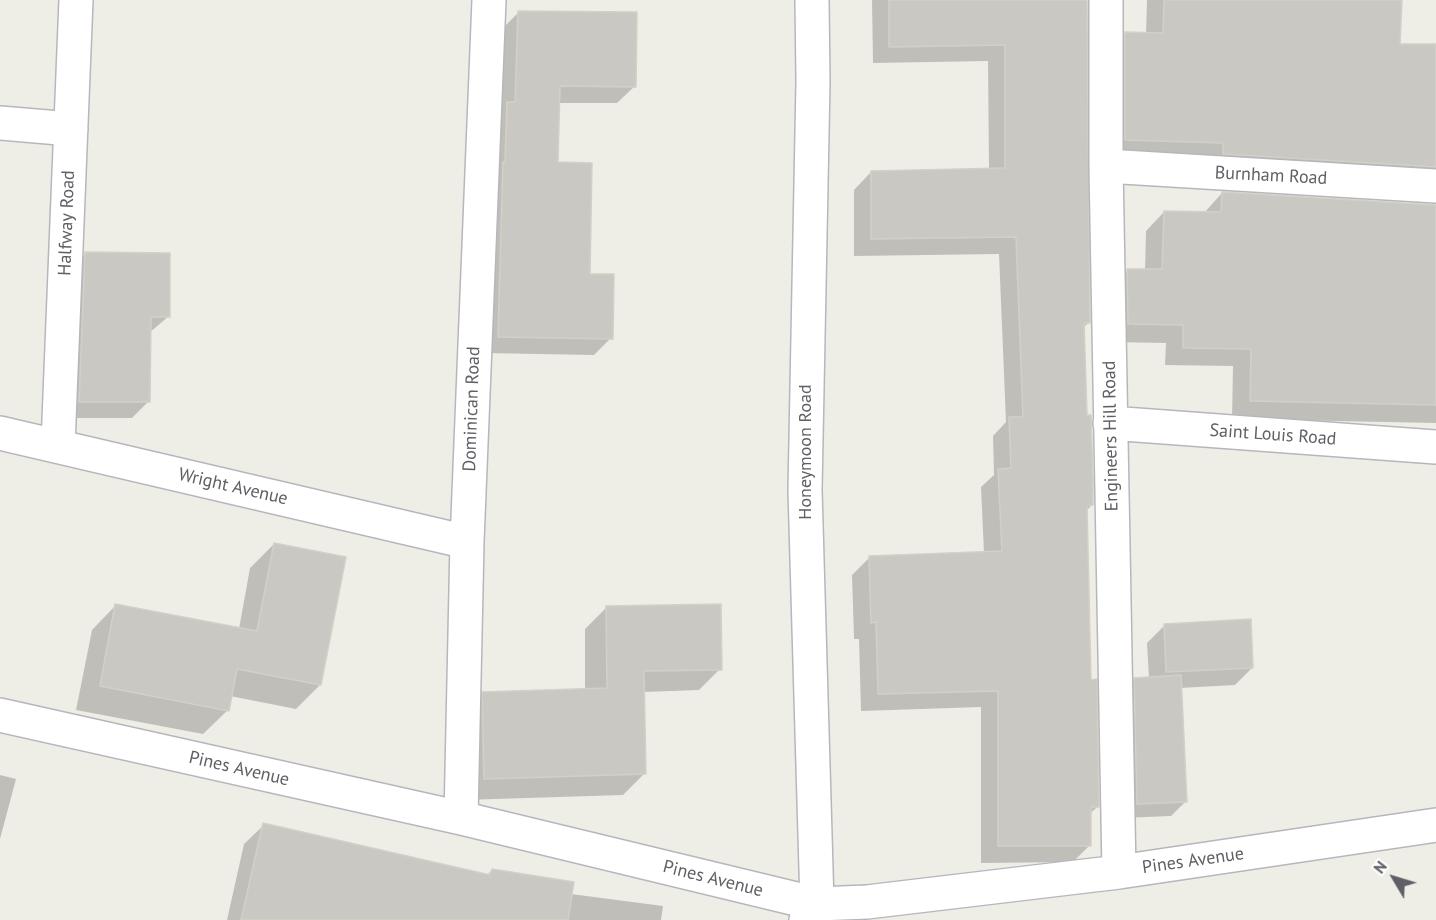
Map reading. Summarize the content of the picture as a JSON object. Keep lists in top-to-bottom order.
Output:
{
  "streets": {
    "street": [
      "Burnham Road",
      "Halfway Road",
      "Dominican Road",
      "Saint Louis Road",
      "Engineers Hill Road",
      "Honeymoon Road",
      "Wright Avenue",
      "Pines Avenue"
    ]
  },
  "crossings": [
    ["Burnham Road", "Engineers Hill Road"],
    ["Halfway Road", "Wright Avenue"],
    ["Dominican Road", "Wright Avenue"],
    ["Dominican Road", "Pines Avenue"],
    ["Saint Louis Road", "Engineers Hill Road"],
    ["Engineers Hill Road", "Pines Avenue"],
    ["Honeymoon Road", "Pines Avenue"]
  ],
  "north": "top left"
}
